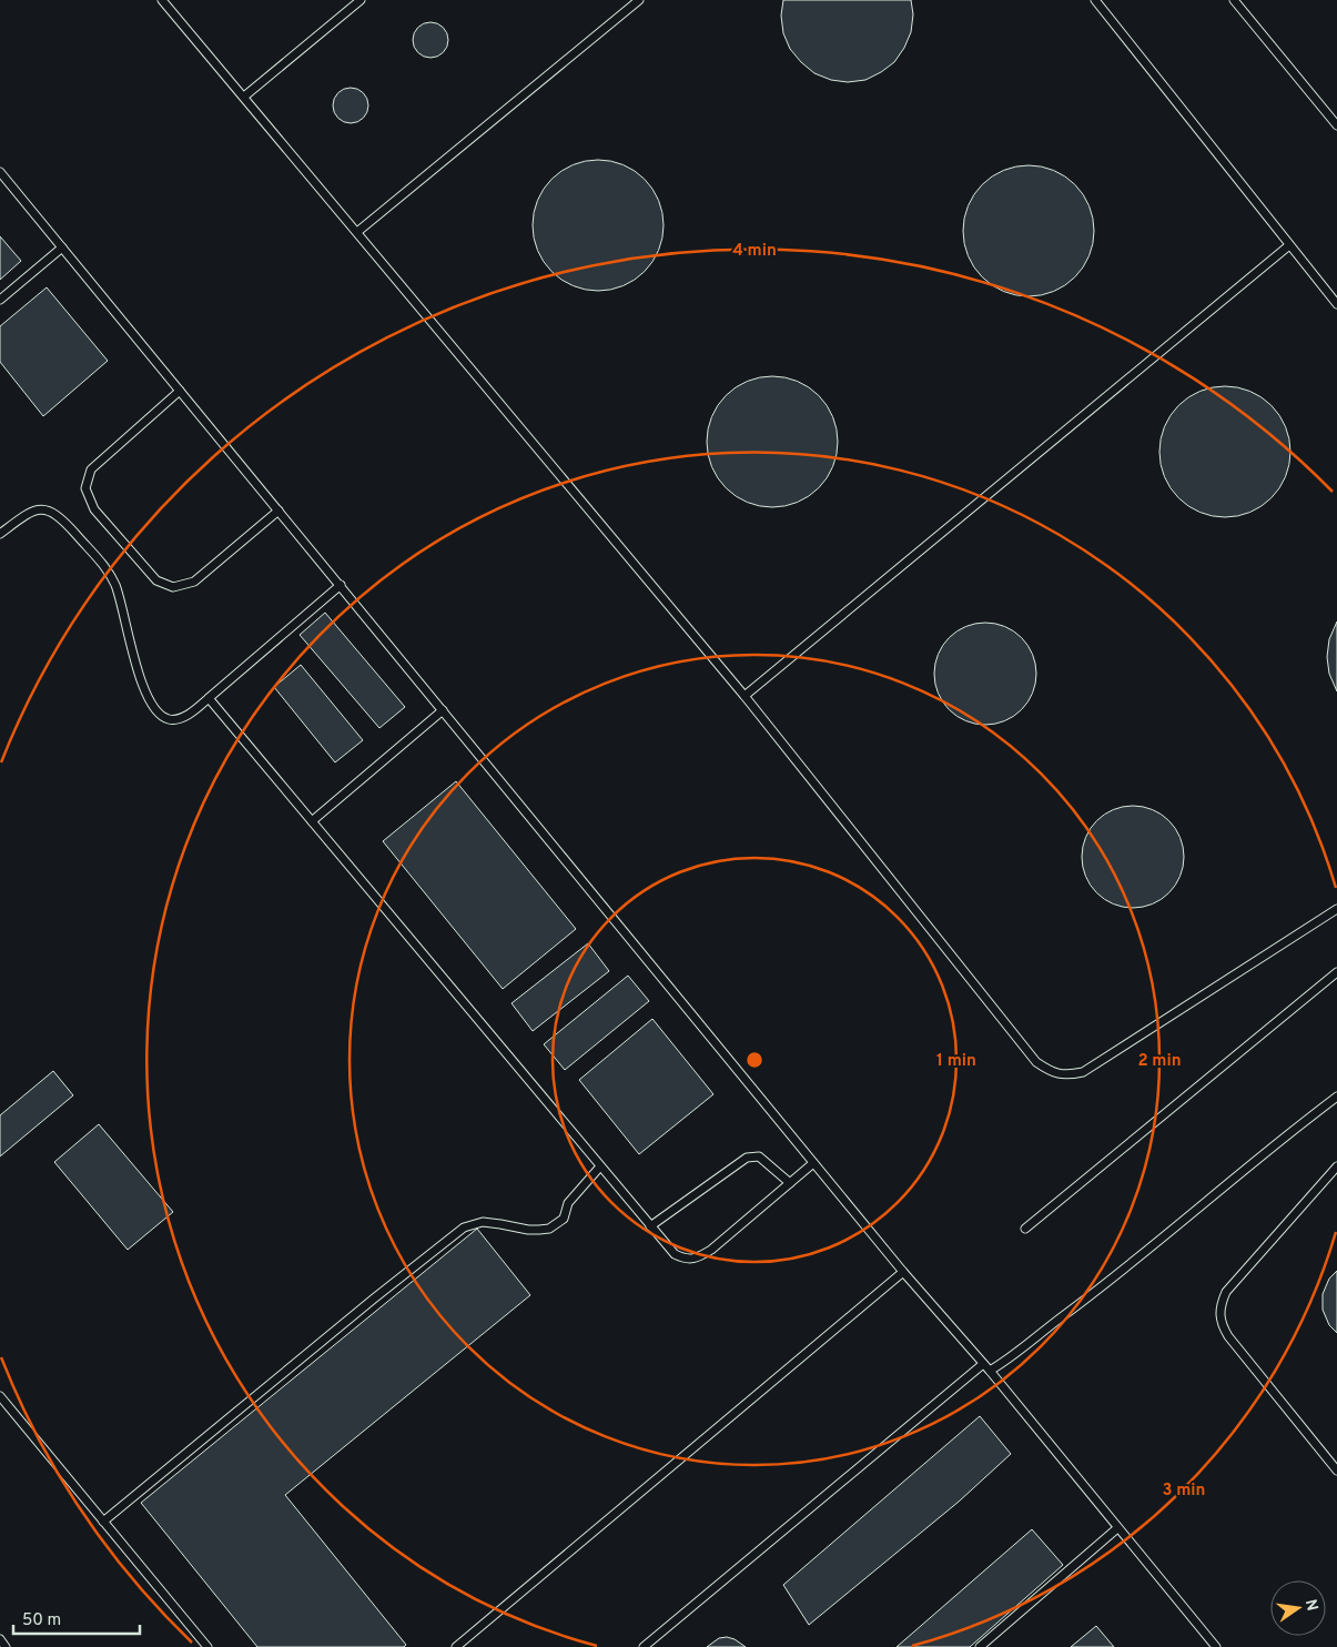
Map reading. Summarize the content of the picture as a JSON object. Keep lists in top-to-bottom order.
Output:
{
  "scale_bar": "50 m",
  "north": "right",
  "rings": [
    "4 min",
    "1 min",
    "2 min",
    "3 min"
  ]
}
